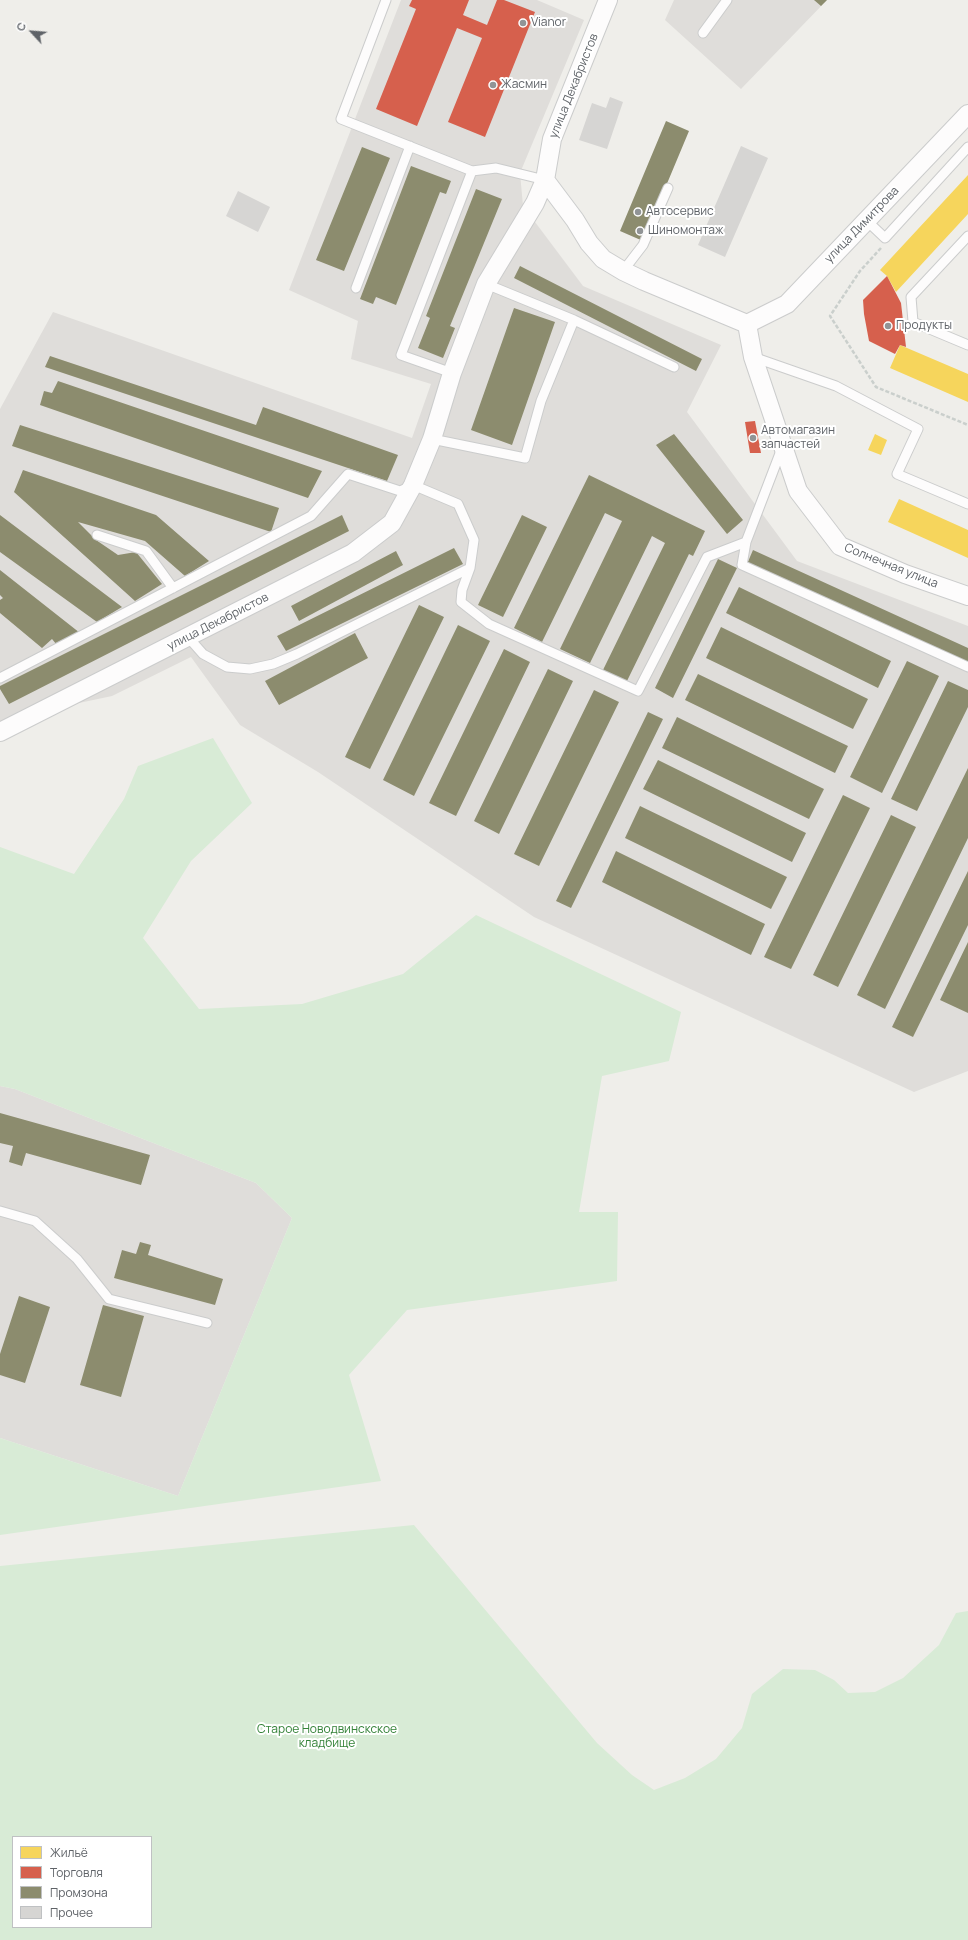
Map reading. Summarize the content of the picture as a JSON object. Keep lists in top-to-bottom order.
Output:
{
  "streets": {
    "street": ["улица Декабристов", "улица Димитрова", "Солнечная улица"]
  },
  "crossings": [
    ["улица Димитрова", "Солнечная улица"]
  ],
  "parks": ["Старое Новодвинскское кладбище"],
  "places": [
    "Vianor",
    "Жасмин",
    "Автосервис",
    "Шиномонтаж",
    "Продукты",
    "Автомагазин запчастей"
  ],
  "legend": [
    "Жильё",
    "Торговля",
    "Промзона",
    "Прочее"
  ],
  "north": "top left"
}
